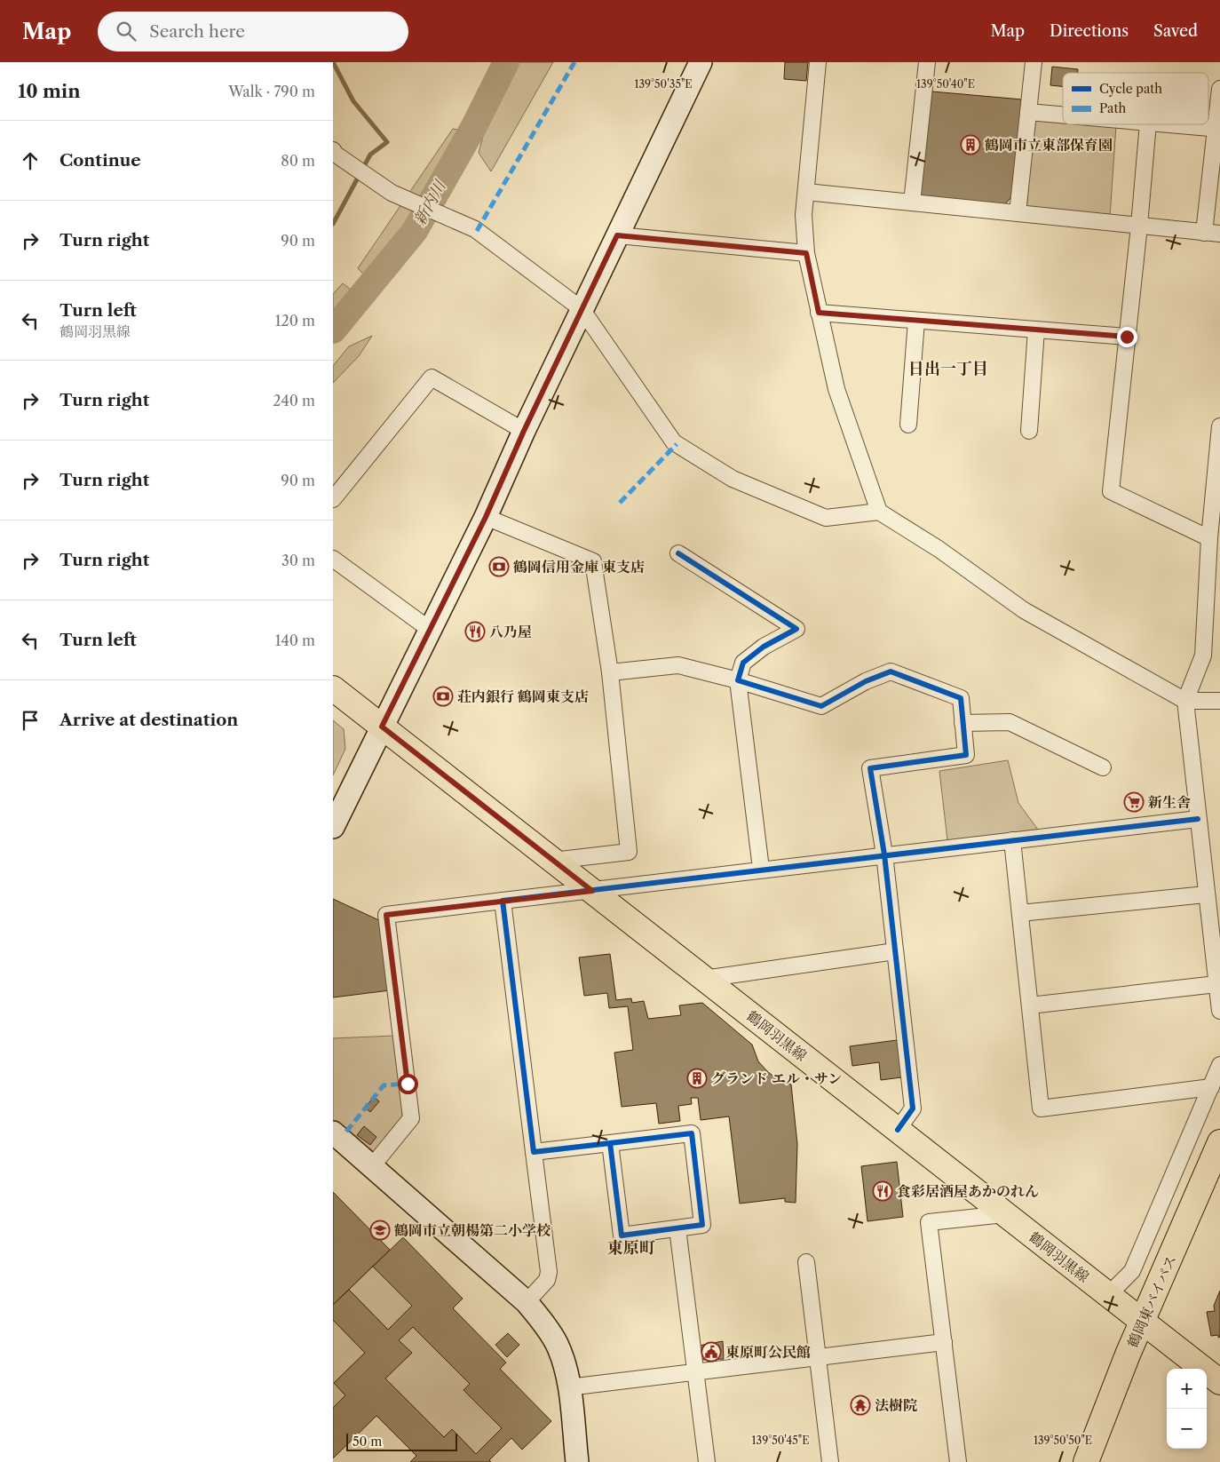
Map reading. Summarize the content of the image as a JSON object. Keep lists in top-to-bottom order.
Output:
{
  "streets": {
    "main road": ["鶴岡羽黒線", "鶴岡東バイパス"]
  },
  "crossings": [
    ["鶴岡羽黒線", "鶴岡東バイパス"]
  ],
  "districts": ["日出一丁目", "東原町"],
  "water": ["新内川"],
  "places": {
    "building": ["鶴岡市立東部保育園", "グランド エル・サン"],
    "bank": ["鶴岡信用金庫 東支店", "荘内銀行 鶴岡東支店"],
    "restaurant": ["八乃屋", "食彩居酒屋あかのれん"],
    "supermarket": ["新生舎"],
    "school or university": ["鶴岡市立朝楊第二小学校"],
    "public building": ["東原町公民館"],
    "temple": ["法樹院"]
  },
  "legend": ["Cycle path", "Path"],
  "scale_bar": "50 m",
  "page": {
    "header": "Map",
    "search": "Search here",
    "nav": ["Map", "Directions", "Saved"],
    "heading": ["10 min", "Walk · 790 m"],
    "list": [
      ["Continue", "80 m"],
      ["Turn right", "90 m"],
      ["Turn left", "鶴岡羽黒線", "120 m"],
      ["Turn right", "240 m"],
      ["Turn right", "90 m"],
      ["Turn right", "30 m"],
      ["Turn left", "140 m"],
      "Arrive at destination"
    ],
    "map_buttons": ["+", "−"],
    "scale": "50 m"
  },
  "coordinates": [
    "139°50'35\"E",
    "139°50'40\"E",
    "139°50'45\"E",
    "139°50'50\"E"
  ]
}
